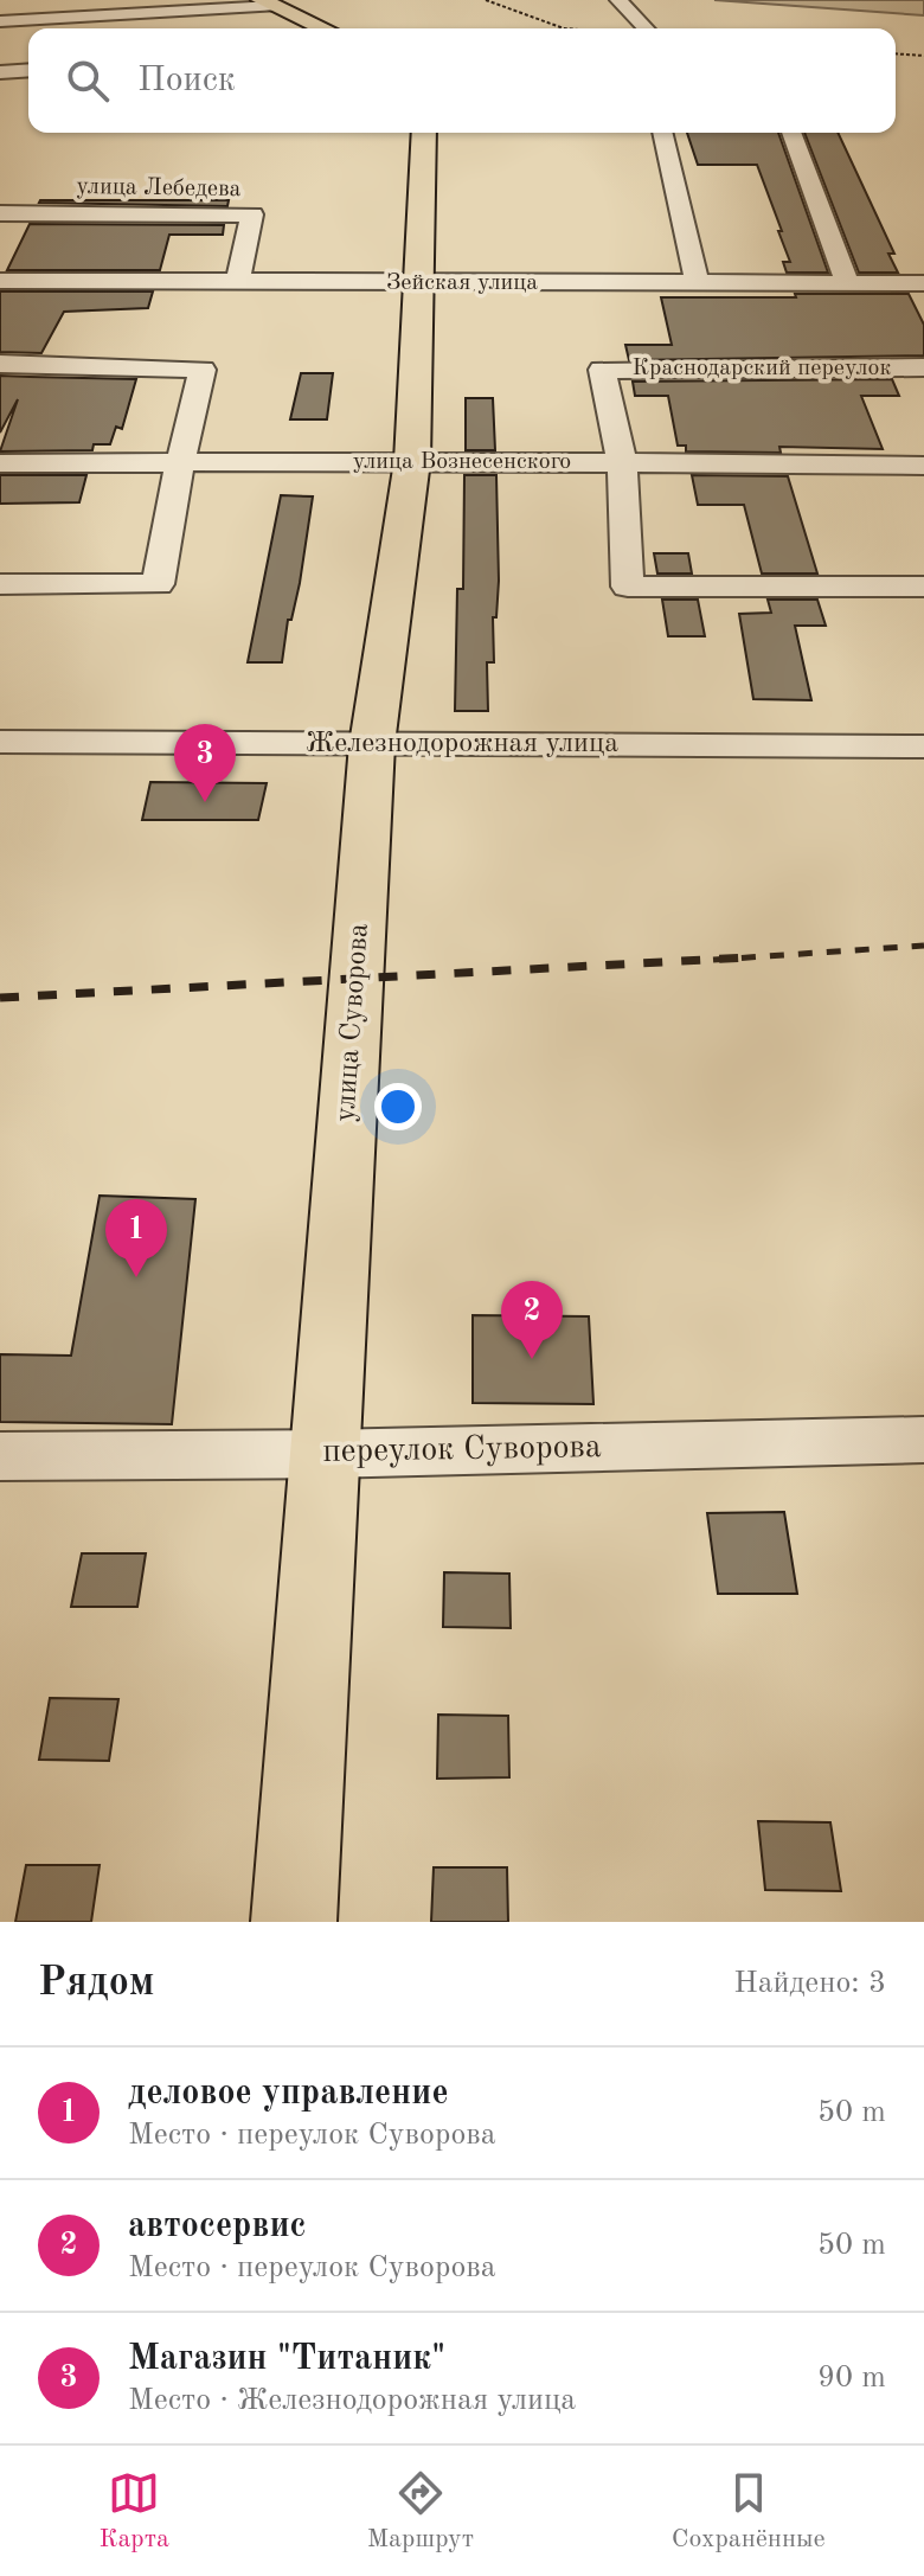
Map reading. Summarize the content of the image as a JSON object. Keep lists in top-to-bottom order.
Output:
{
  "streets": {
    "main road": ["улица Суворова"],
    "street": [
      "улица Лебедева",
      "Зейская улица",
      "Краснодарский переулок",
      "улица Вознесенского",
      "Железнодорожная улица",
      "переулок Суворова"
    ]
  },
  "crossings": [
    ["улица Лебедева", "Зейская улица"],
    ["Зейская улица", "улица Суворова"],
    ["Краснодарский переулок", "улица Вознесенского"],
    ["улица Вознесенского", "улица Суворова"],
    ["Железнодорожная улица", "улица Суворова"],
    ["улица Суворова", "переулок Суворова"]
  ],
  "page": {
    "search": "Поиск",
    "pins": ["3", "1", "2"],
    "heading": ["Рядом", "Найдено: 3"],
    "list": [
      {
        "mark": "1",
        "name": "деловое управление",
        "note": "Место · переулок Суворова",
        "value": "50 m"
      },
      {
        "mark": "2",
        "name": "автосервис",
        "note": "Место · переулок Суворова",
        "value": "50 m"
      },
      {
        "mark": "3",
        "name": "Магазин \"Титаник\"",
        "note": "Место · Железнодорожная улица",
        "value": "90 m"
      }
    ],
    "nav": ["Карта", "Маршрут", "Сохранённые"]
  }
}
